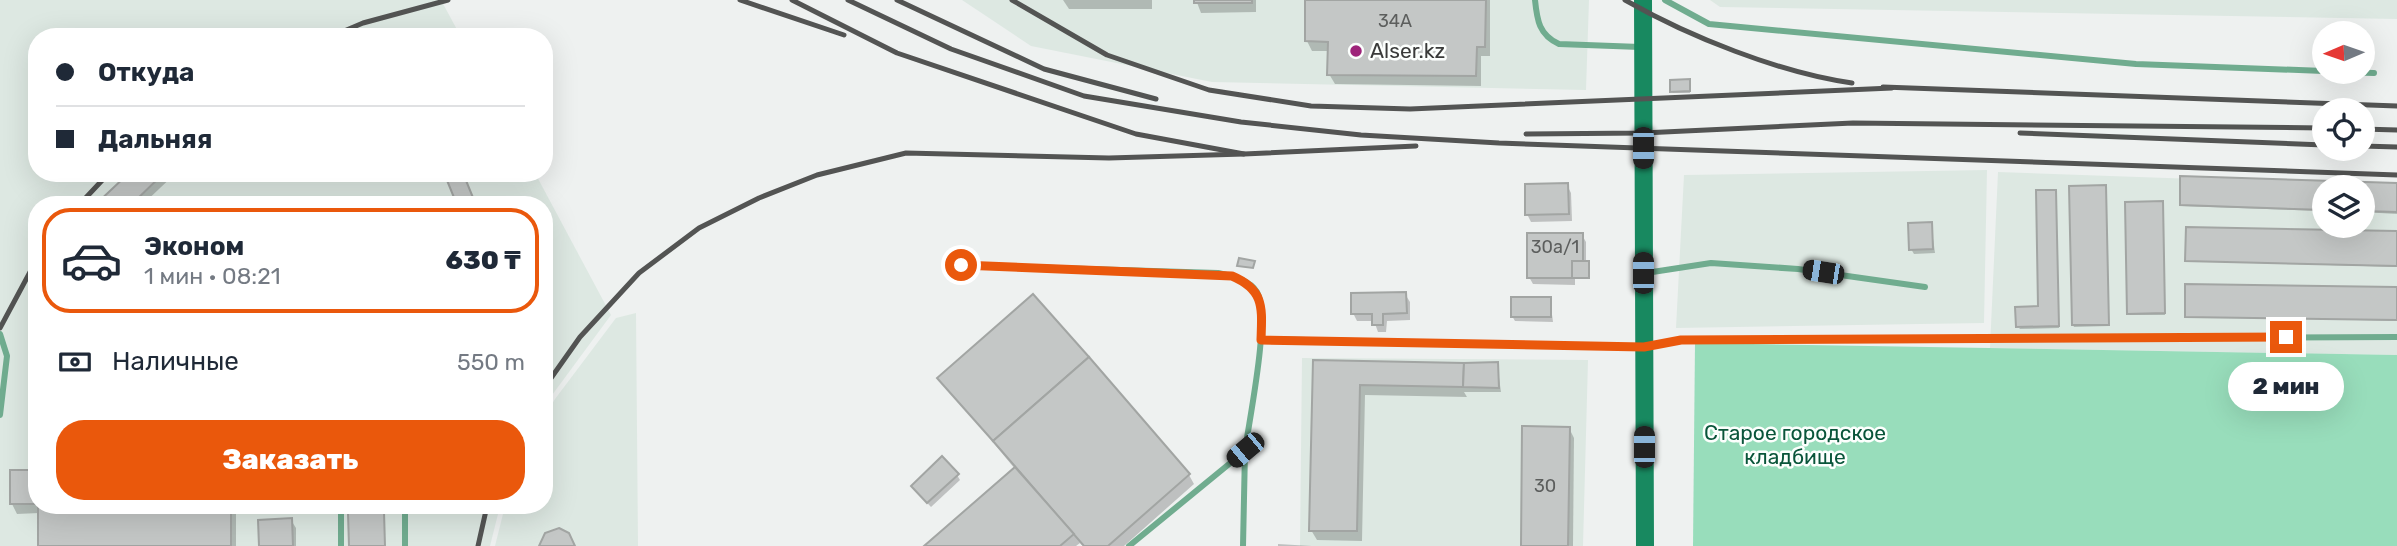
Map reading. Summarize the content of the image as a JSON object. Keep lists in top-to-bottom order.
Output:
{
  "parks": ["Старое городское кладбище"],
  "places": ["Alser.kz"],
  "house_numbers": ["34А", "30а/1", "30"],
  "north": "left",
  "page": {
    "banner": ["Откуда", "Дальняя"],
    "list": [
      {
        "name": "Эконом",
        "note": "1 мин · 08:21",
        "value": "630 ₸"
      }
    ],
    "pay": ["Наличные", "550 m"],
    "bubble": "2 мин",
    "buttons": "Заказать"
  }
}
